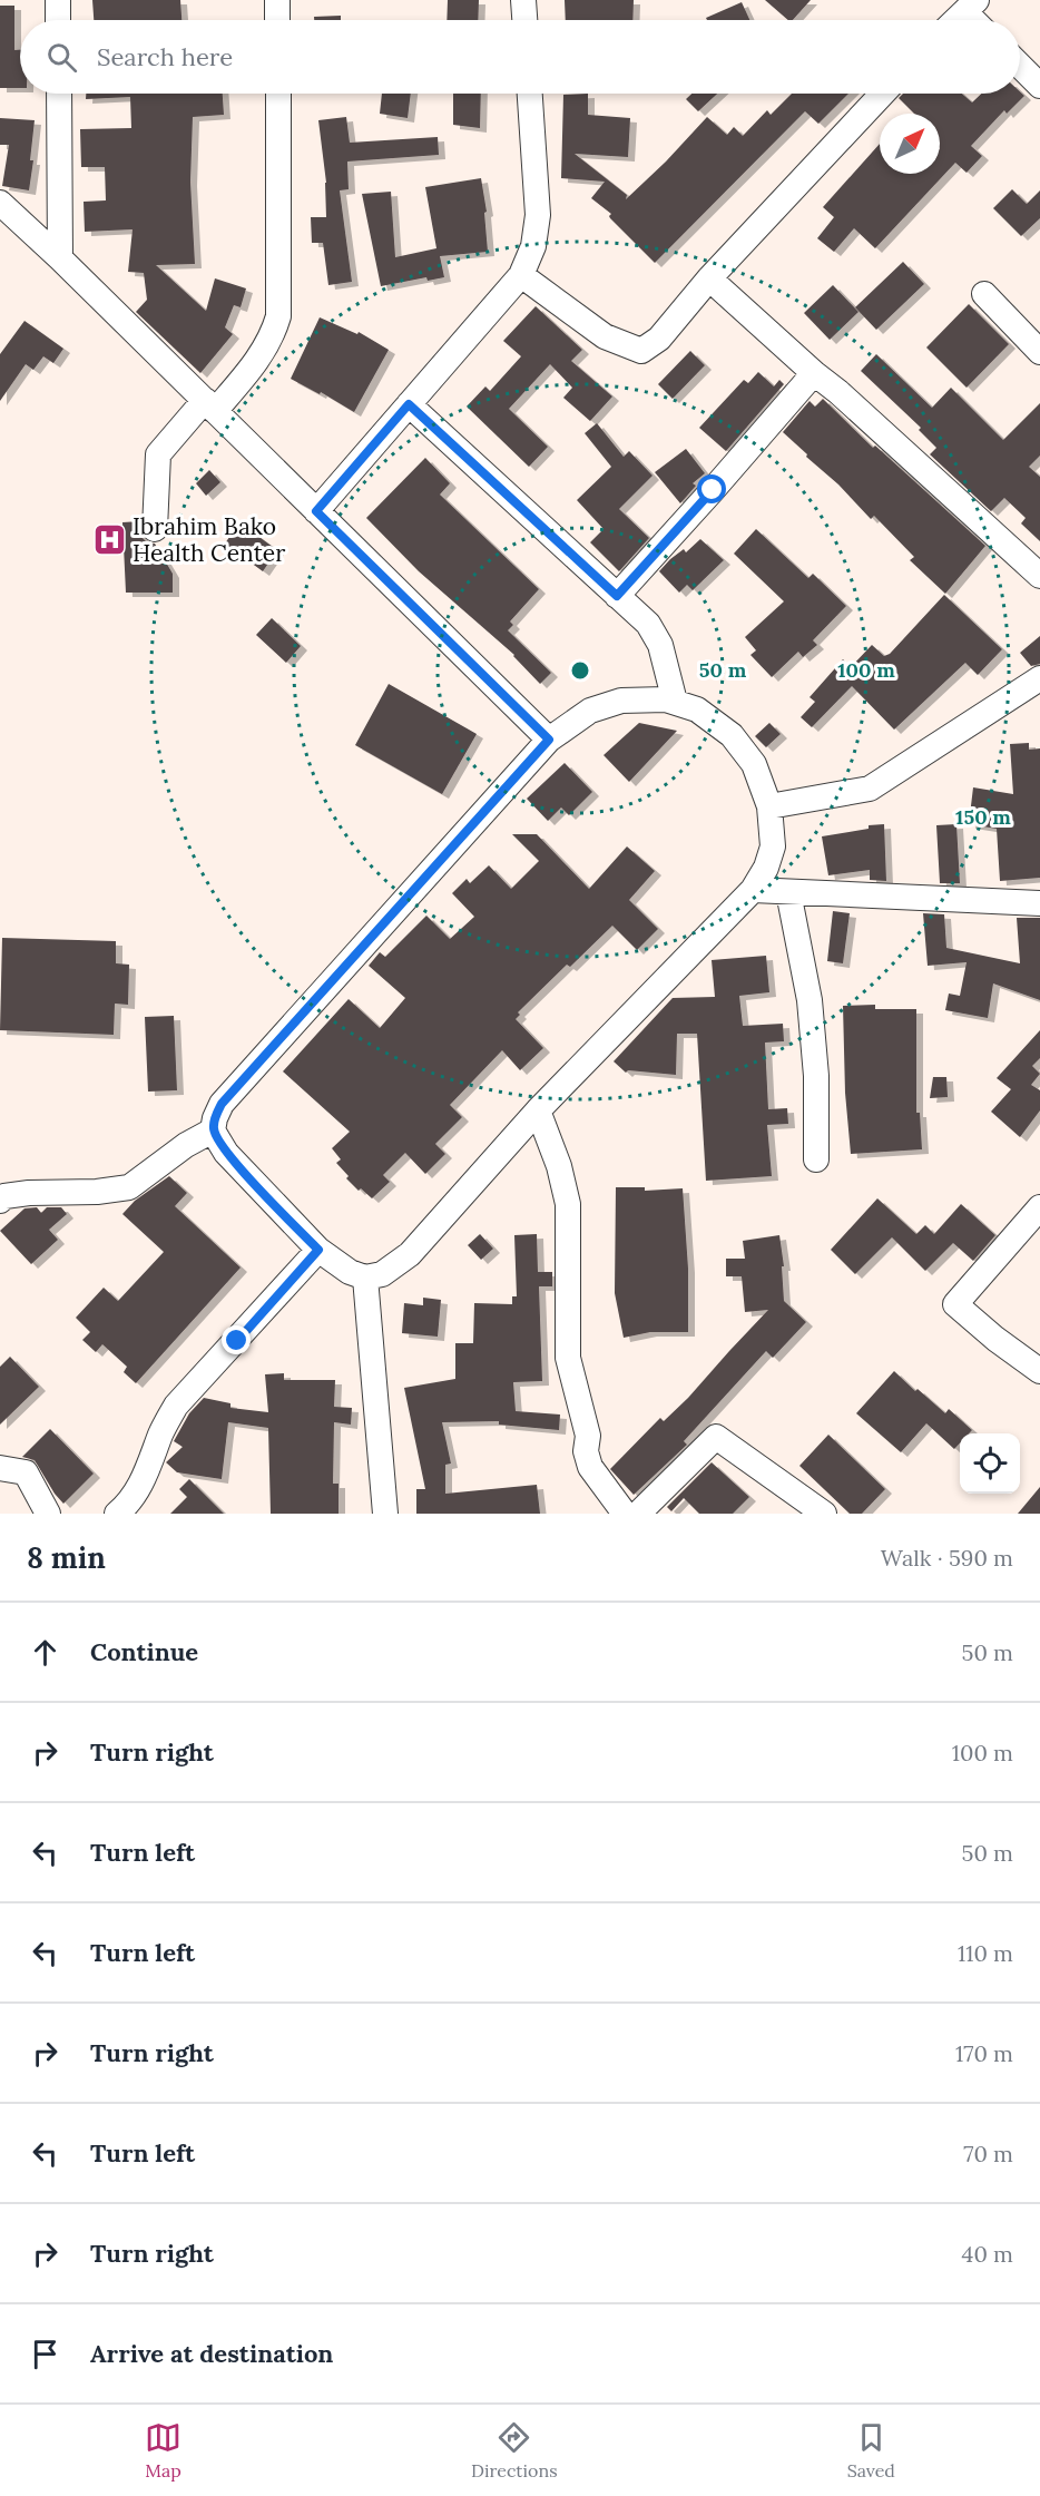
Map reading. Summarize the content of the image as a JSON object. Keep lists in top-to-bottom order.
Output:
{
  "places": {
    "hospital": ["Ibrahim Bako Health Center"]
  },
  "north": "top right",
  "page": {
    "search": "Search here",
    "heading": ["8 min", "Walk · 590 m"],
    "list": [
      ["Continue", "50 m"],
      ["Turn right", "100 m"],
      ["Turn left", "50 m"],
      ["Turn left", "110 m"],
      ["Turn right", "170 m"],
      ["Turn left", "70 m"],
      ["Turn right", "40 m"],
      "Arrive at destination"
    ],
    "nav": ["Map", "Directions", "Saved"]
  },
  "rings": ["50 m", "100 m", "150 m"]
}
